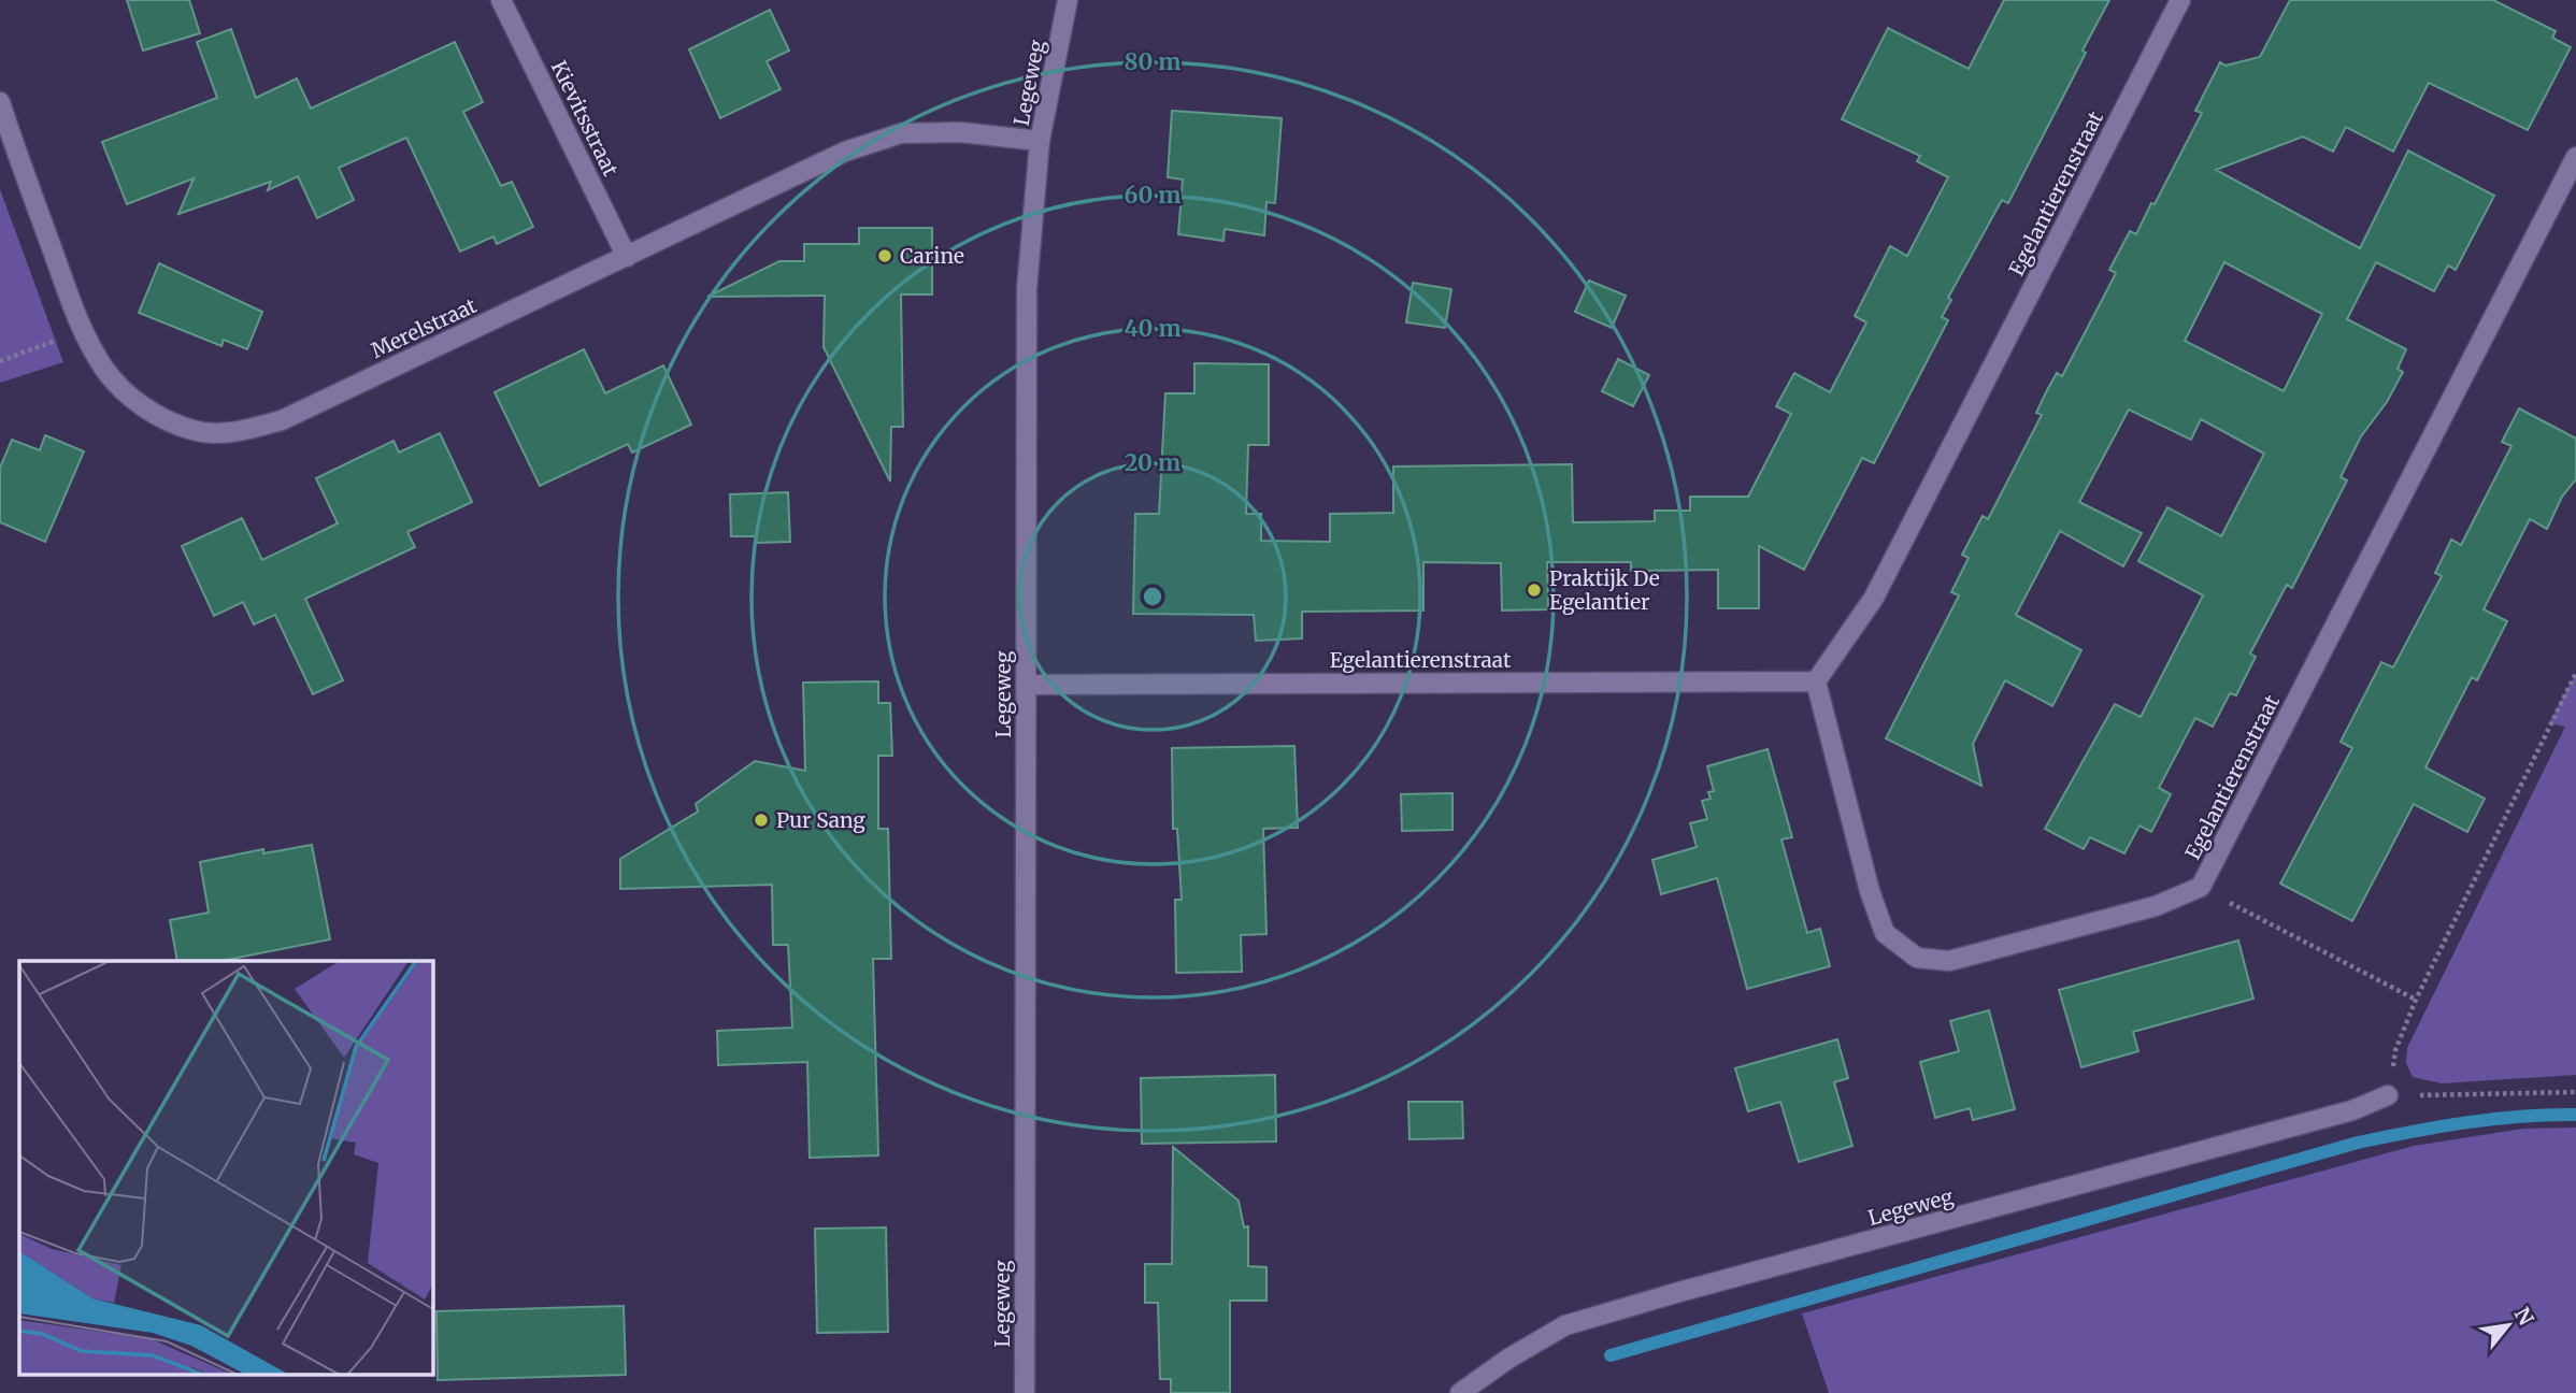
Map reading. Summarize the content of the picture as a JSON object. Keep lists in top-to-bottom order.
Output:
{
  "streets": {
    "street": [
      "Legeweg",
      "Kievitsstraat",
      "Egelantierenstraat",
      "Merelstraat"
    ]
  },
  "crossings": [
    ["Legeweg", "Egelantierenstraat"],
    ["Legeweg", "Merelstraat"],
    ["Kievitsstraat", "Merelstraat"]
  ],
  "places": ["Carine", "Praktijk De Egelantier", "Pur Sang"],
  "north": "top right",
  "rings": [
    "80 m",
    "60 m",
    "40 m",
    "20 m"
  ]
}
